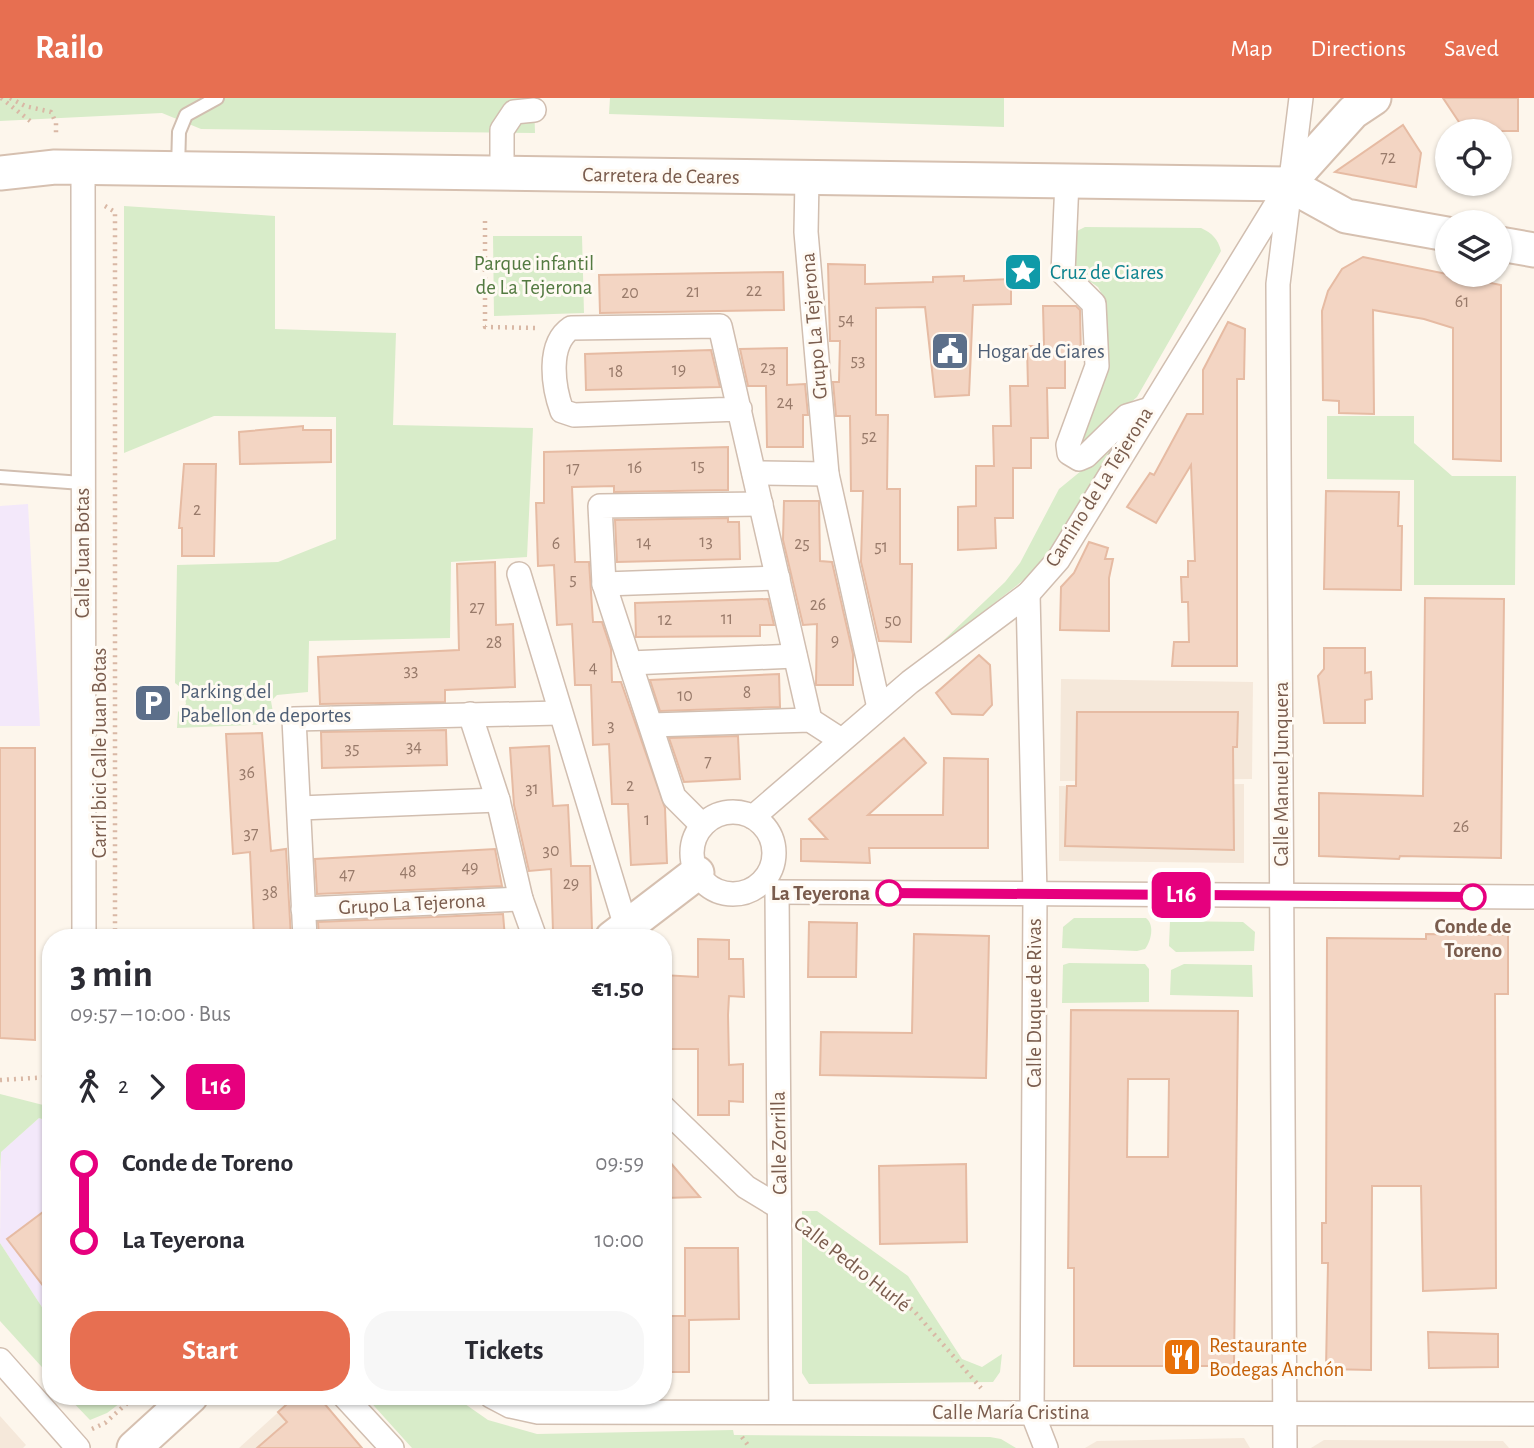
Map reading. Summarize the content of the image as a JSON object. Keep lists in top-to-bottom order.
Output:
{
  "streets": {
    "main road": ["Carretera de Ceares"],
    "street": [
      "Grupo La Tejerona",
      "Camino de La Tejerona",
      "Calle Juan Botas",
      "Calle Manuel Junquera",
      "Calle Duque de Rivas",
      "Calle Zorrilla",
      "Calle Pedro Hurlé",
      "Calle María Cristina"
    ],
    "path": ["Carril bici Calle Juan Botas"]
  },
  "crossings": [
    ["Carretera de Ceares", "Grupo La Tejerona"],
    ["Carretera de Ceares", "Camino de La Tejerona"],
    ["Carretera de Ceares", "Calle Juan Botas"],
    ["Carretera de Ceares", "Calle Manuel Junquera"],
    ["Grupo La Tejerona", "Camino de La Tejerona"],
    ["Camino de La Tejerona", "Calle Manuel Junquera"],
    ["Camino de La Tejerona", "Calle Duque de Rivas"],
    ["Camino de La Tejerona", "Calle Zorrilla"],
    ["Calle Manuel Junquera", "Calle María Cristina"],
    ["Calle Duque de Rivas", "Calle María Cristina"],
    ["Calle Zorrilla", "Calle Pedro Hurlé"],
    ["Calle Zorrilla", "Calle María Cristina"],
    ["Calle Pedro Hurlé", "Calle María Cristina"]
  ],
  "parks": ["Parque infantil de La Tejerona"],
  "places": {
    "place": ["Cruz de Ciares"],
    "public building": ["Hogar de Ciares"],
    "parking": ["Parking del Pabellon de deportes"],
    "other": ["La Teyerona", "Conde de Toreno"],
    "restaurant": ["Restaurante Bodegas Anchón"]
  },
  "lines": ["bus line L16"],
  "house_numbers": [
    "72",
    "22",
    "21",
    "20",
    "61",
    "54",
    "53",
    "23",
    "19",
    "18",
    "24",
    "52",
    "15",
    "16",
    "17",
    "2",
    "13",
    "14",
    "6",
    "25",
    "51",
    "5",
    "26",
    "27",
    "11",
    "12",
    "50",
    "9",
    "28",
    "4",
    "33",
    "8",
    "10",
    "3",
    "34",
    "35",
    "7",
    "36",
    "2",
    "31",
    "1",
    "26",
    "37",
    "30",
    "49",
    "48",
    "47",
    "29",
    "38"
  ],
  "page": {
    "header": "Railo",
    "nav": ["Map", "Directions", "Saved"],
    "on_map": "L16",
    "heading": ["3 min", "09:57 – 10:00 · Bus", "€1.50"],
    "legs": ["2", "L16"],
    "list": [
      {
        "name": "Conde de Toreno",
        "value": "09:59"
      },
      {
        "name": "La Teyerona",
        "value": "10:00"
      }
    ],
    "buttons": ["Start", "Tickets"]
  }
}
